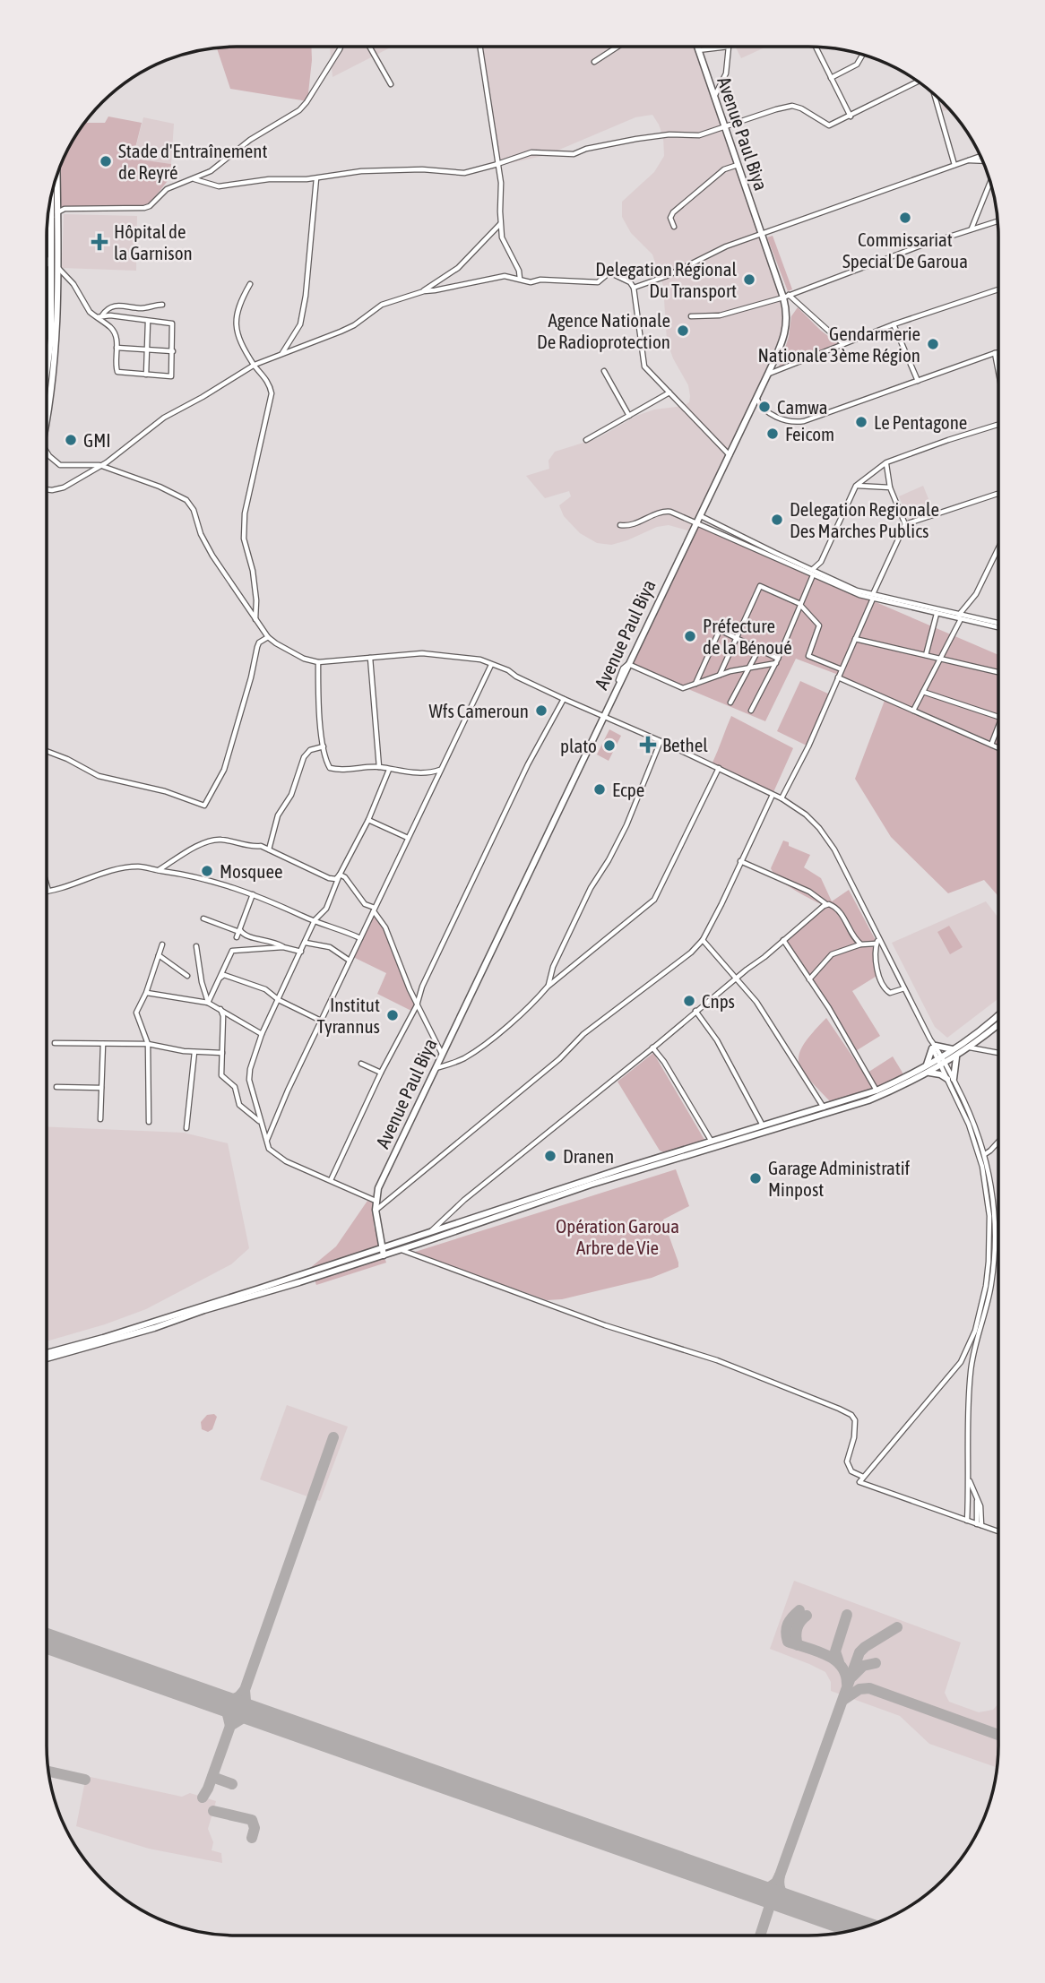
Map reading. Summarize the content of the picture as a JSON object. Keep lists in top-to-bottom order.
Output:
{
  "streets": {
    "main road": ["Avenue Paul Biya"]
  },
  "parks": ["Opération Garoua Arbre de Vie"],
  "places": {
    "other": [
      "Stade d'Entraînement de Reyré",
      "Commissariat Special De Garoua",
      "Delegation Régional Du Transport",
      "Agence Nationale De Radioprotection",
      "Gendarmerie Nationale 3ème Région",
      "Camwa",
      "Le Pentagone",
      "Feicom",
      "GMI",
      "Delegation Regionale Des Marches Publics",
      "Préfecture de la Bénoué",
      "Wfs Cameroun",
      "plato",
      "Ecpe",
      "Mosquee",
      "Cnps",
      "Institut Tyrannus",
      "Dranen",
      "Garage Administratif Minpost"
    ],
    "health": ["Hôpital de la Garnison", "Bethel"]
  }
}
